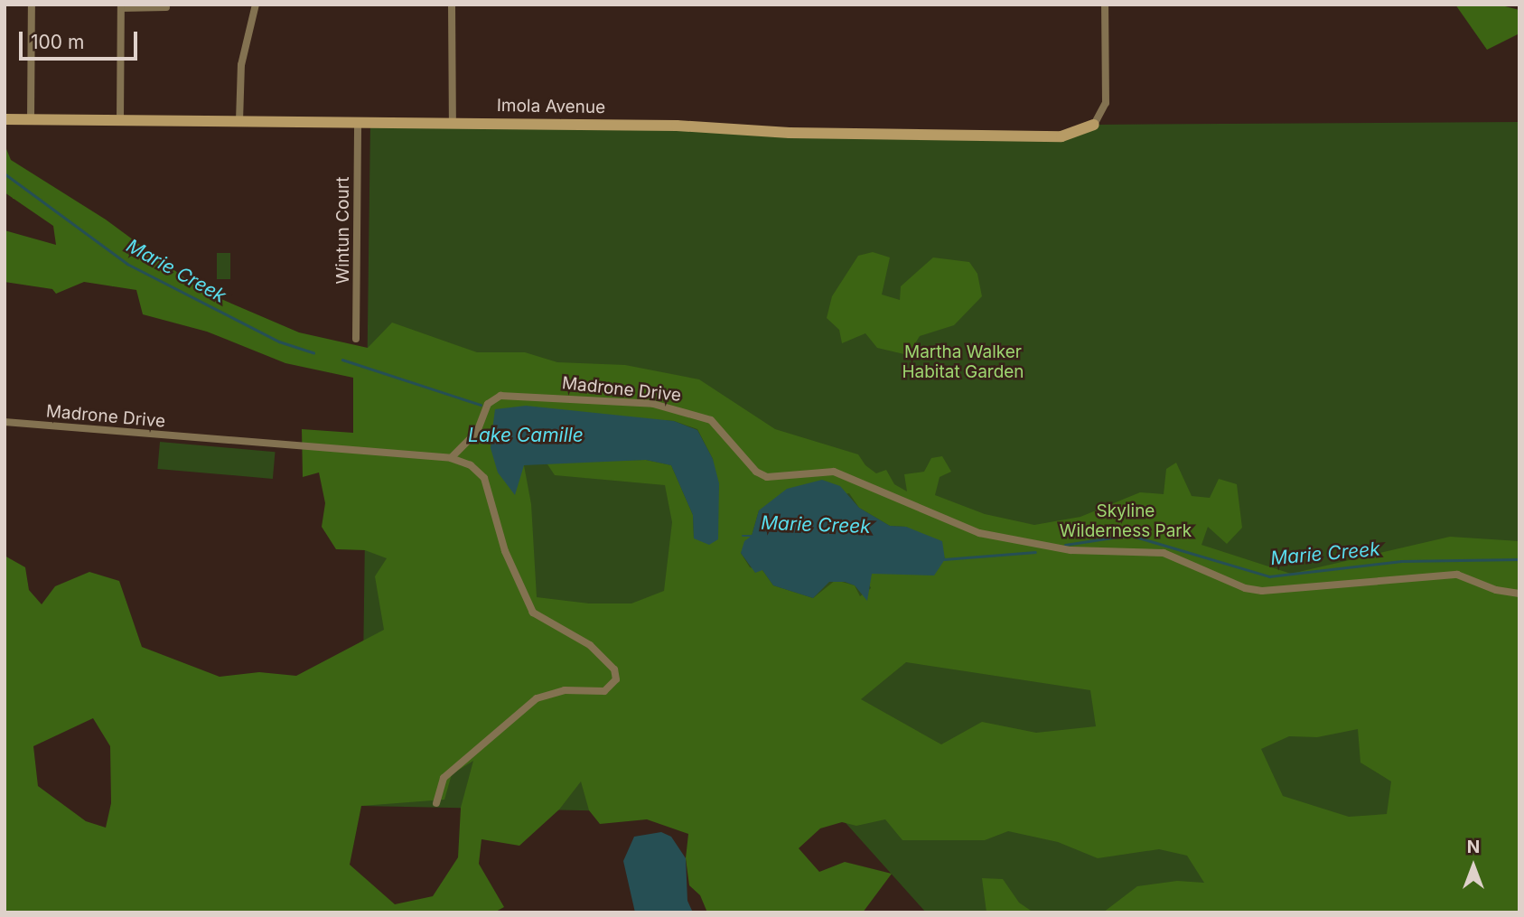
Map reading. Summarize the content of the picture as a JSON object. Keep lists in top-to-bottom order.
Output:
{
  "streets": {
    "street": ["Imola Avenue", "Wintun Court", "Madrone Drive"]
  },
  "crossings": [
    ["Imola Avenue", "Wintun Court"]
  ],
  "water": ["Marie Creek", "Lake Camille"],
  "parks": ["Martha Walker Habitat Garden", "Skyline Wilderness Park"],
  "scale_bar": "100 m",
  "north": "top"
}
